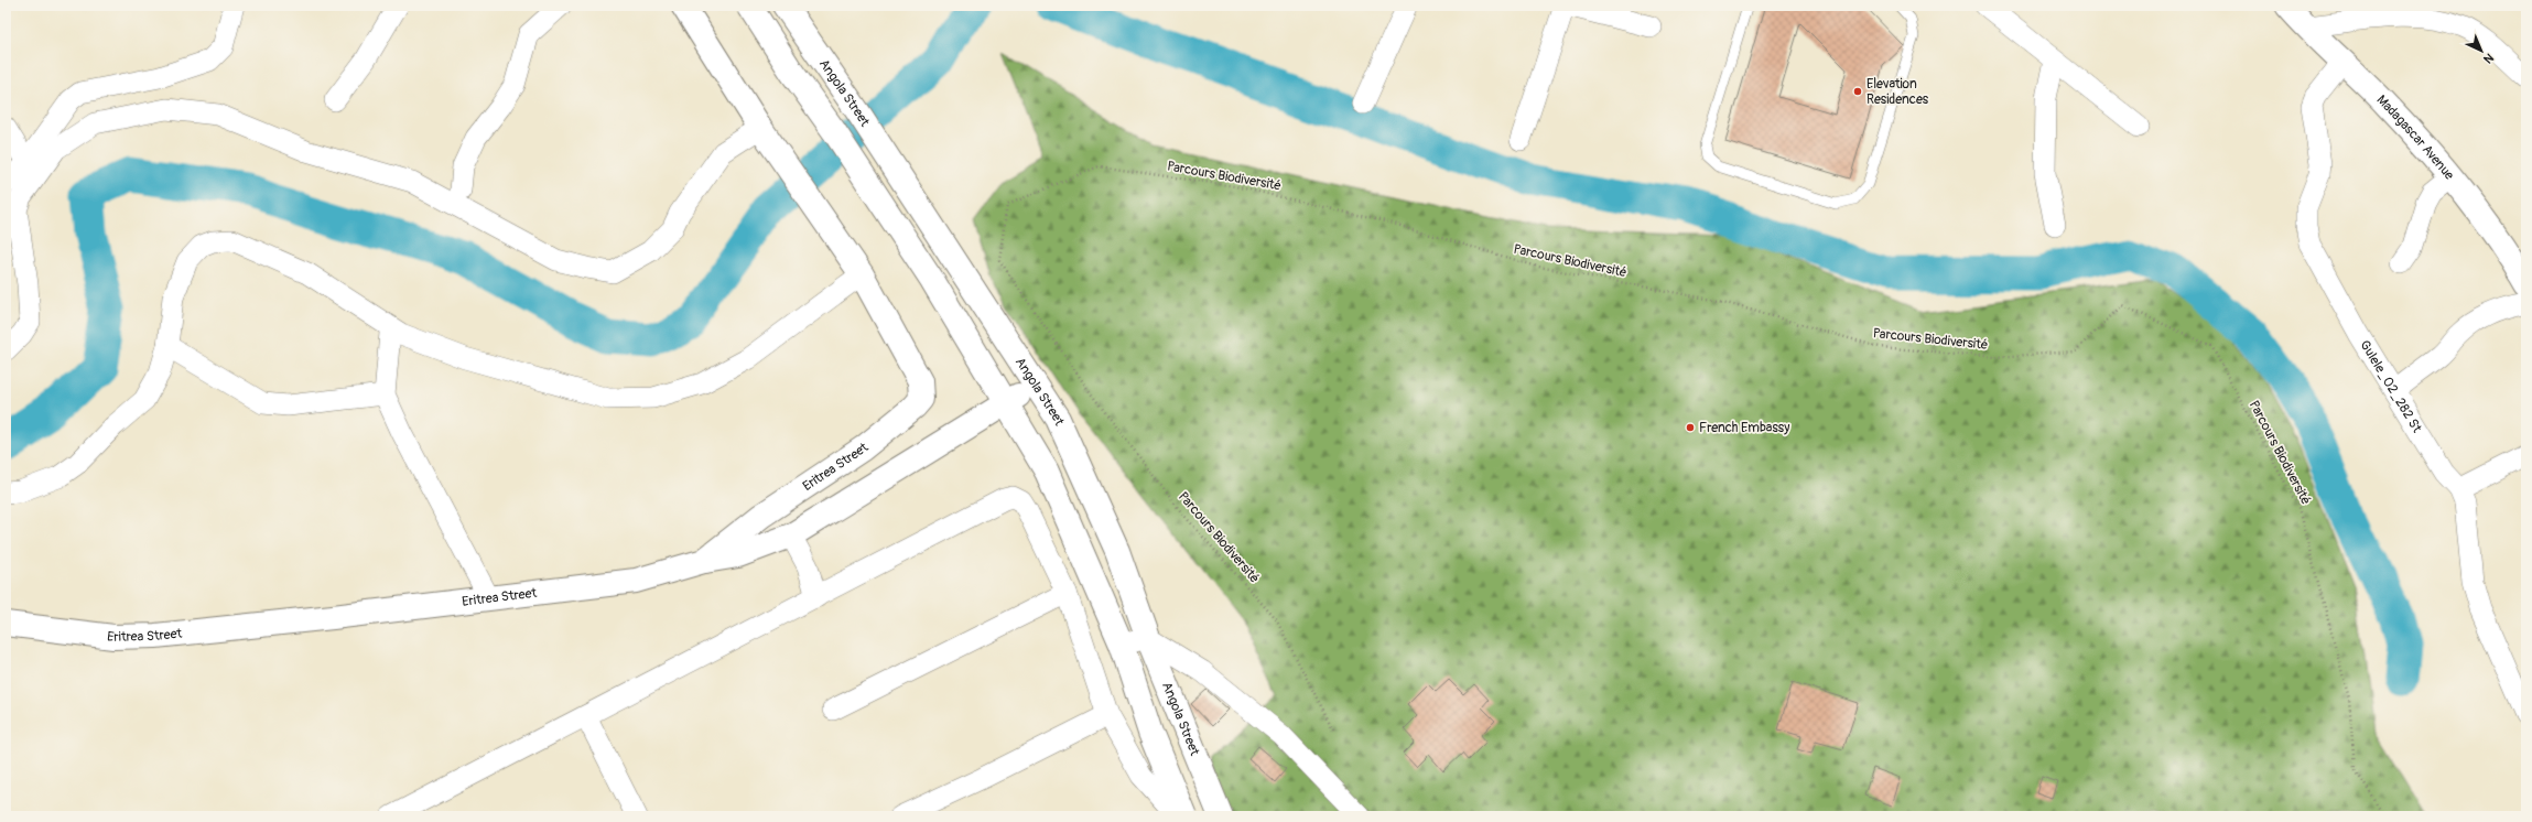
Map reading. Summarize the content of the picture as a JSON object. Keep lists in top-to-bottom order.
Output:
{
  "streets": {
    "main road": ["Angola Street", "Madagascar Avenue", "Eritrea Street"],
    "street": ["Gulele_02_282 St"],
    "path": ["Parcours Biodiversité"]
  },
  "crossings": [
    ["Madagascar Avenue", "Gulele_02_282 St"]
  ],
  "places": ["Elevation Residences", "French Embassy"],
  "north": "bottom right"
}
